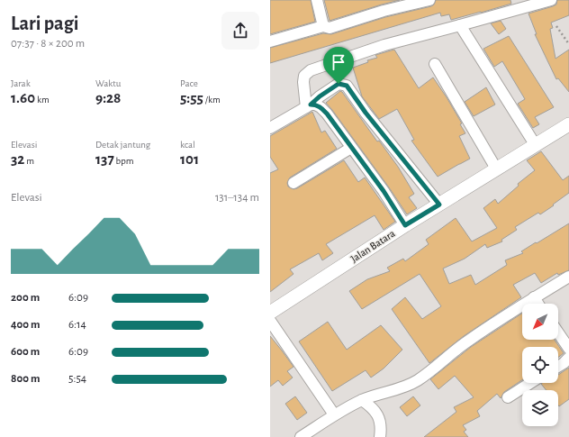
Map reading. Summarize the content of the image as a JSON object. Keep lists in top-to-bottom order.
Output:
{
  "streets": {
    "street": ["Jalan Batara"]
  },
  "north": "bottom left",
  "page": {
    "heading": ["Lari pagi", "07:37 · 8 × 200 m"],
    "stats": [
      ["Jarak", "1.60 km"],
      ["Waktu", "9:28"],
      ["Pace", "5:55 /km"],
      ["Elevasi", "32 m"],
      ["Detak jantung", "137 bpm"],
      ["kcal", "101"]
    ],
    "chart": ["Elevasi", "131–134 m"],
    "list": [
      {
        "name": "200 m",
        "note": "6:09"
      },
      {
        "name": "400 m",
        "note": "6:14"
      },
      {
        "name": "600 m",
        "note": "6:09"
      },
      {
        "name": "800 m",
        "note": "5:54"
      }
    ]
  }
}
